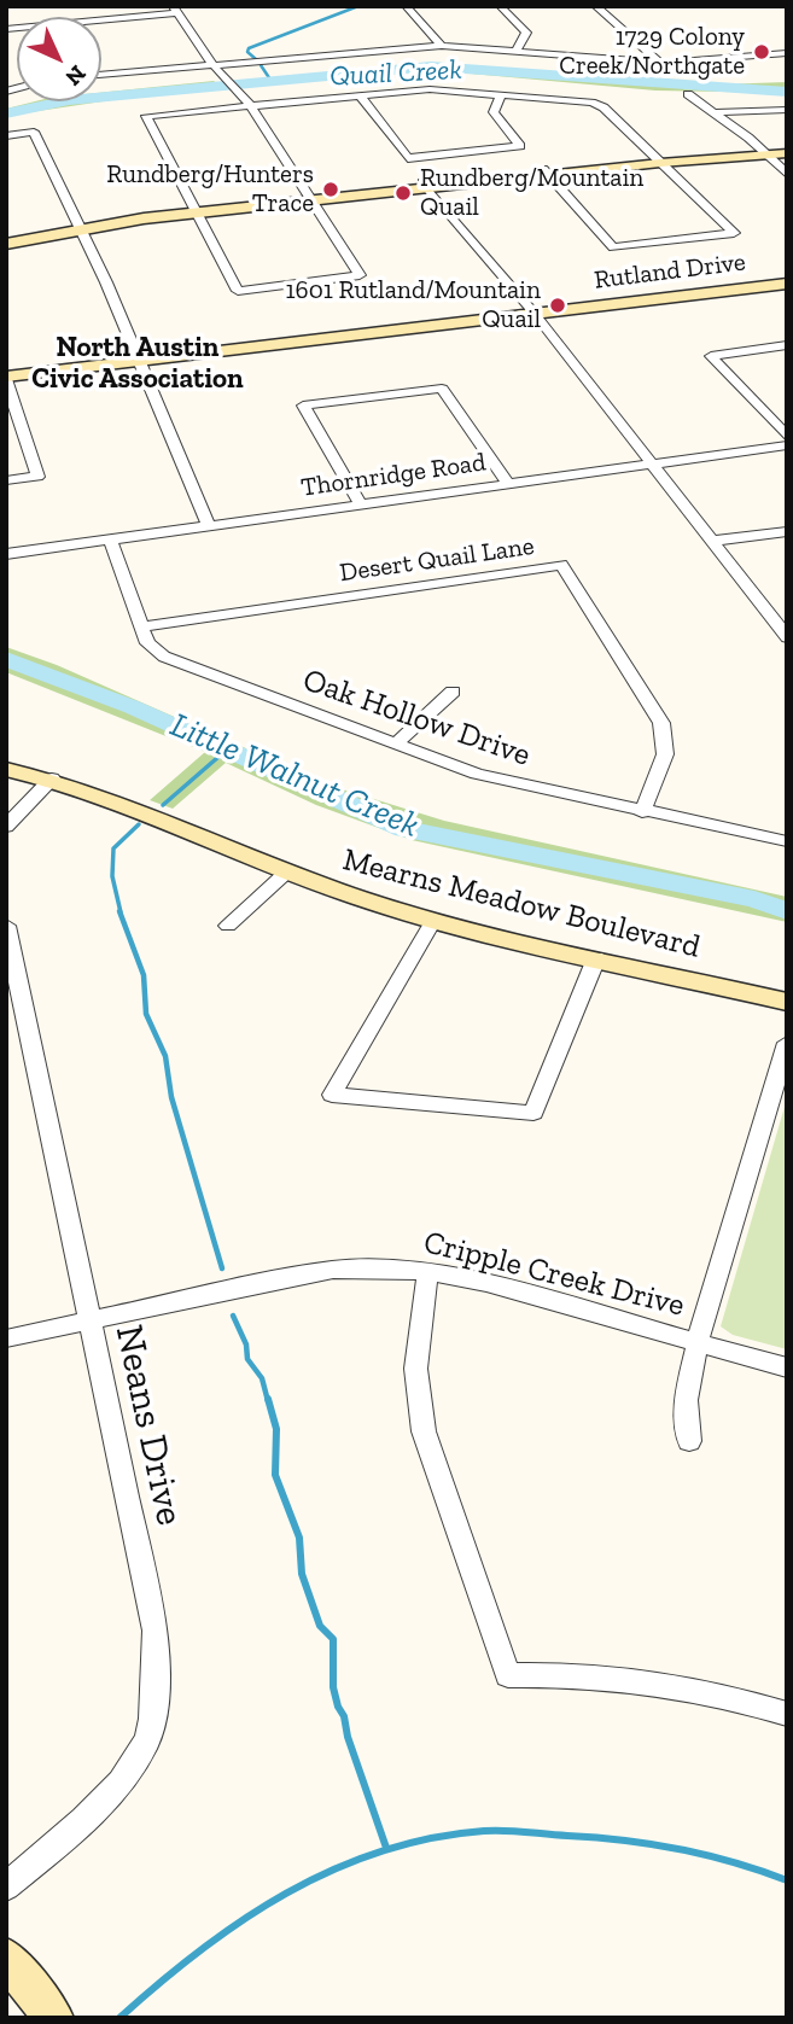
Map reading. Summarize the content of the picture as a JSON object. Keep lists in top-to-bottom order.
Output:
{
  "streets": {
    "street": [
      "Rutland Drive",
      "Thornridge Road",
      "Desert Quail Lane",
      "Oak Hollow Drive",
      "Mearns Meadow Boulevard",
      "Cripple Creek Drive",
      "Neans Drive"
    ]
  },
  "crossings": [
    ["Thornridge Road", "Oak Hollow Drive"],
    ["Desert Quail Lane", "Oak Hollow Drive"],
    ["Cripple Creek Drive", "Neans Drive"]
  ],
  "districts": ["North Austin Civic Association"],
  "water": ["Quail Creek", "Little Walnut Creek"],
  "places": [
    "1729 Colony Creek/Northgate",
    "Rundberg/Hunters Trace",
    "Rundberg/Mountain Quail",
    "1601 Rutland/Mountain Quail"
  ],
  "north": "bottom right"
}
